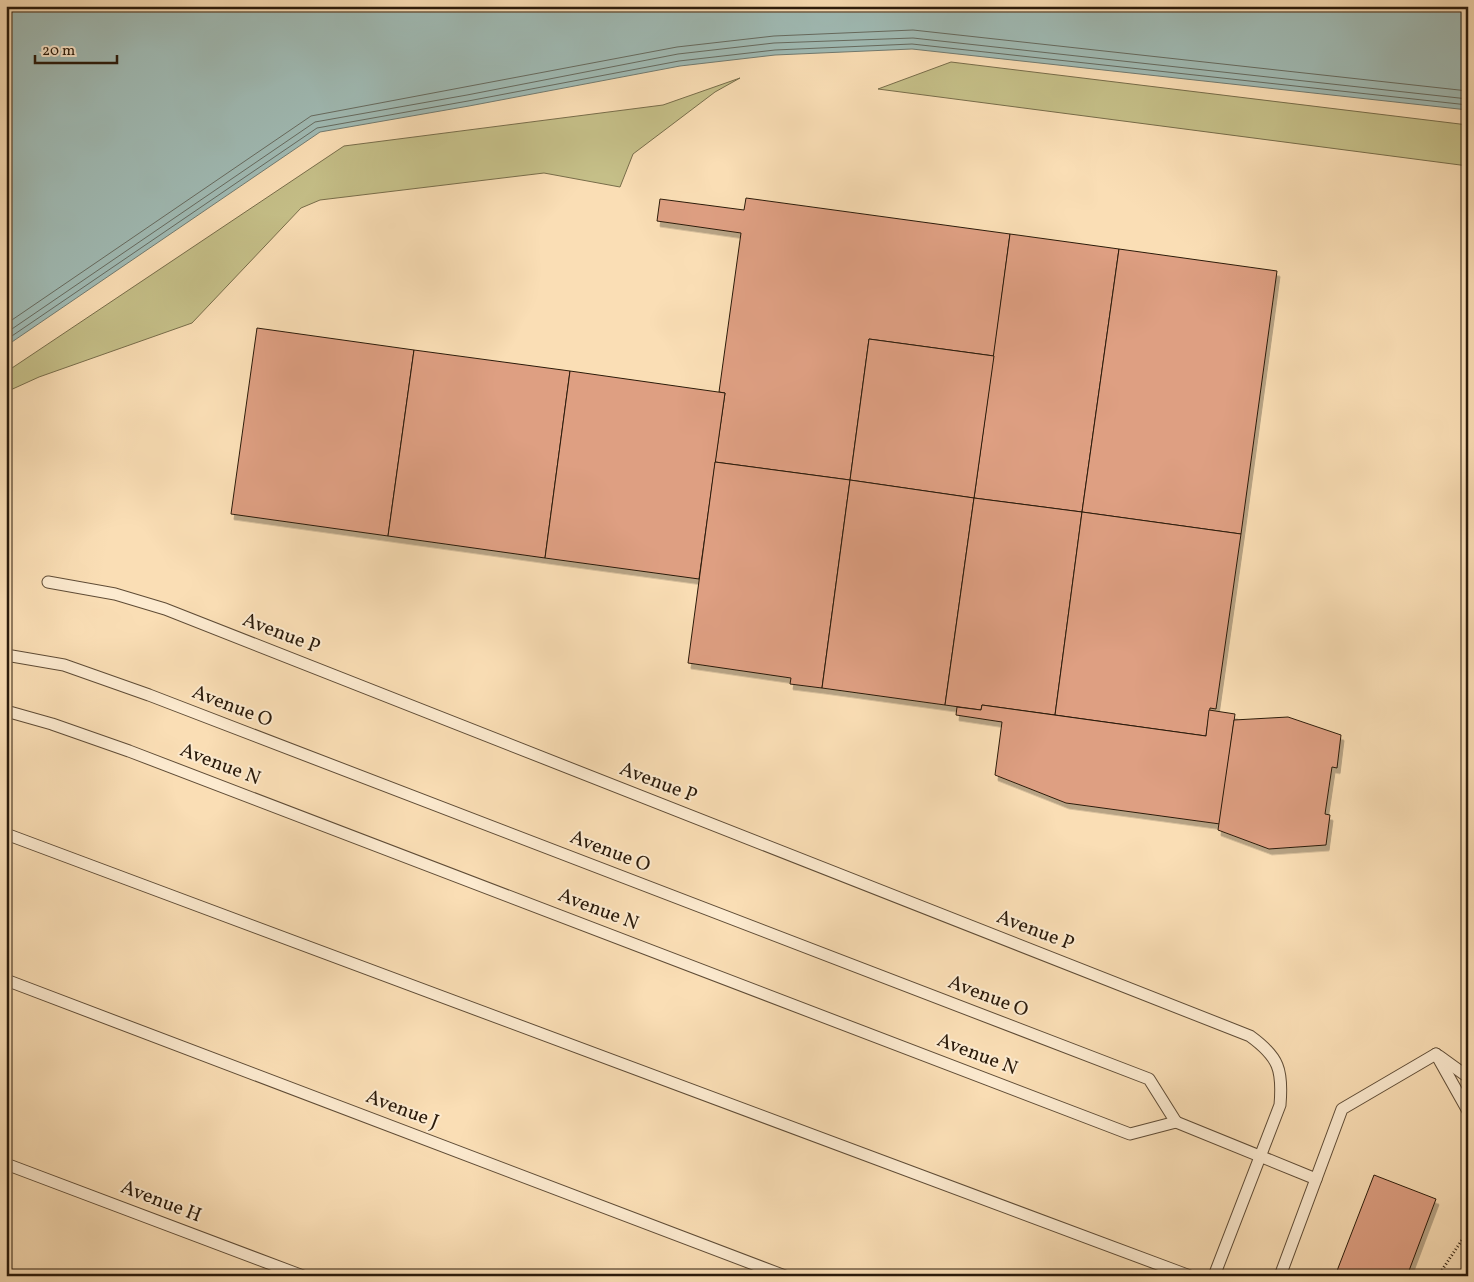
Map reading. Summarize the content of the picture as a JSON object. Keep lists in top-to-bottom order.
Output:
{
  "streets": {
    "lane": [
      "Avenue P",
      "Avenue O",
      "Avenue N",
      "Avenue J",
      "Avenue H"
    ]
  },
  "crossings": [
    ["Avenue O", "Avenue N"]
  ],
  "scale_bar": "20 m"
}
